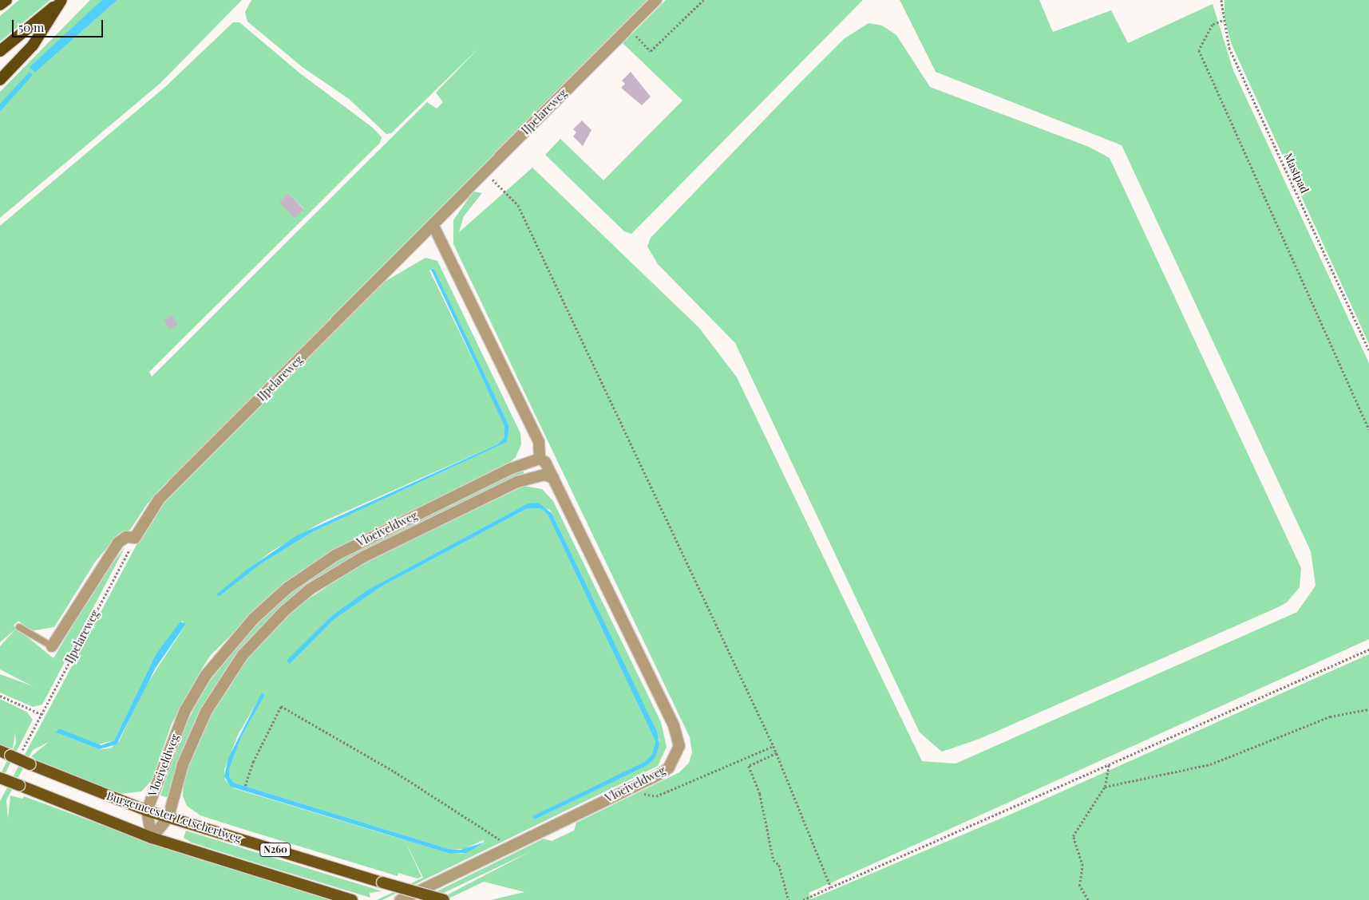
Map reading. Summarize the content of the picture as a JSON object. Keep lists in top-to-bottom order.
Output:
{
  "streets": {
    "main road": ["Burgemeester Letschertweg", "N260"],
    "street": ["IJpelareweg", "Vloeiveldweg"],
    "path": ["Mastpad"]
  },
  "crossings": [
    ["Vloeiveldweg", "Burgemeester Letschertweg"]
  ],
  "scale_bar": "50 m"
}
